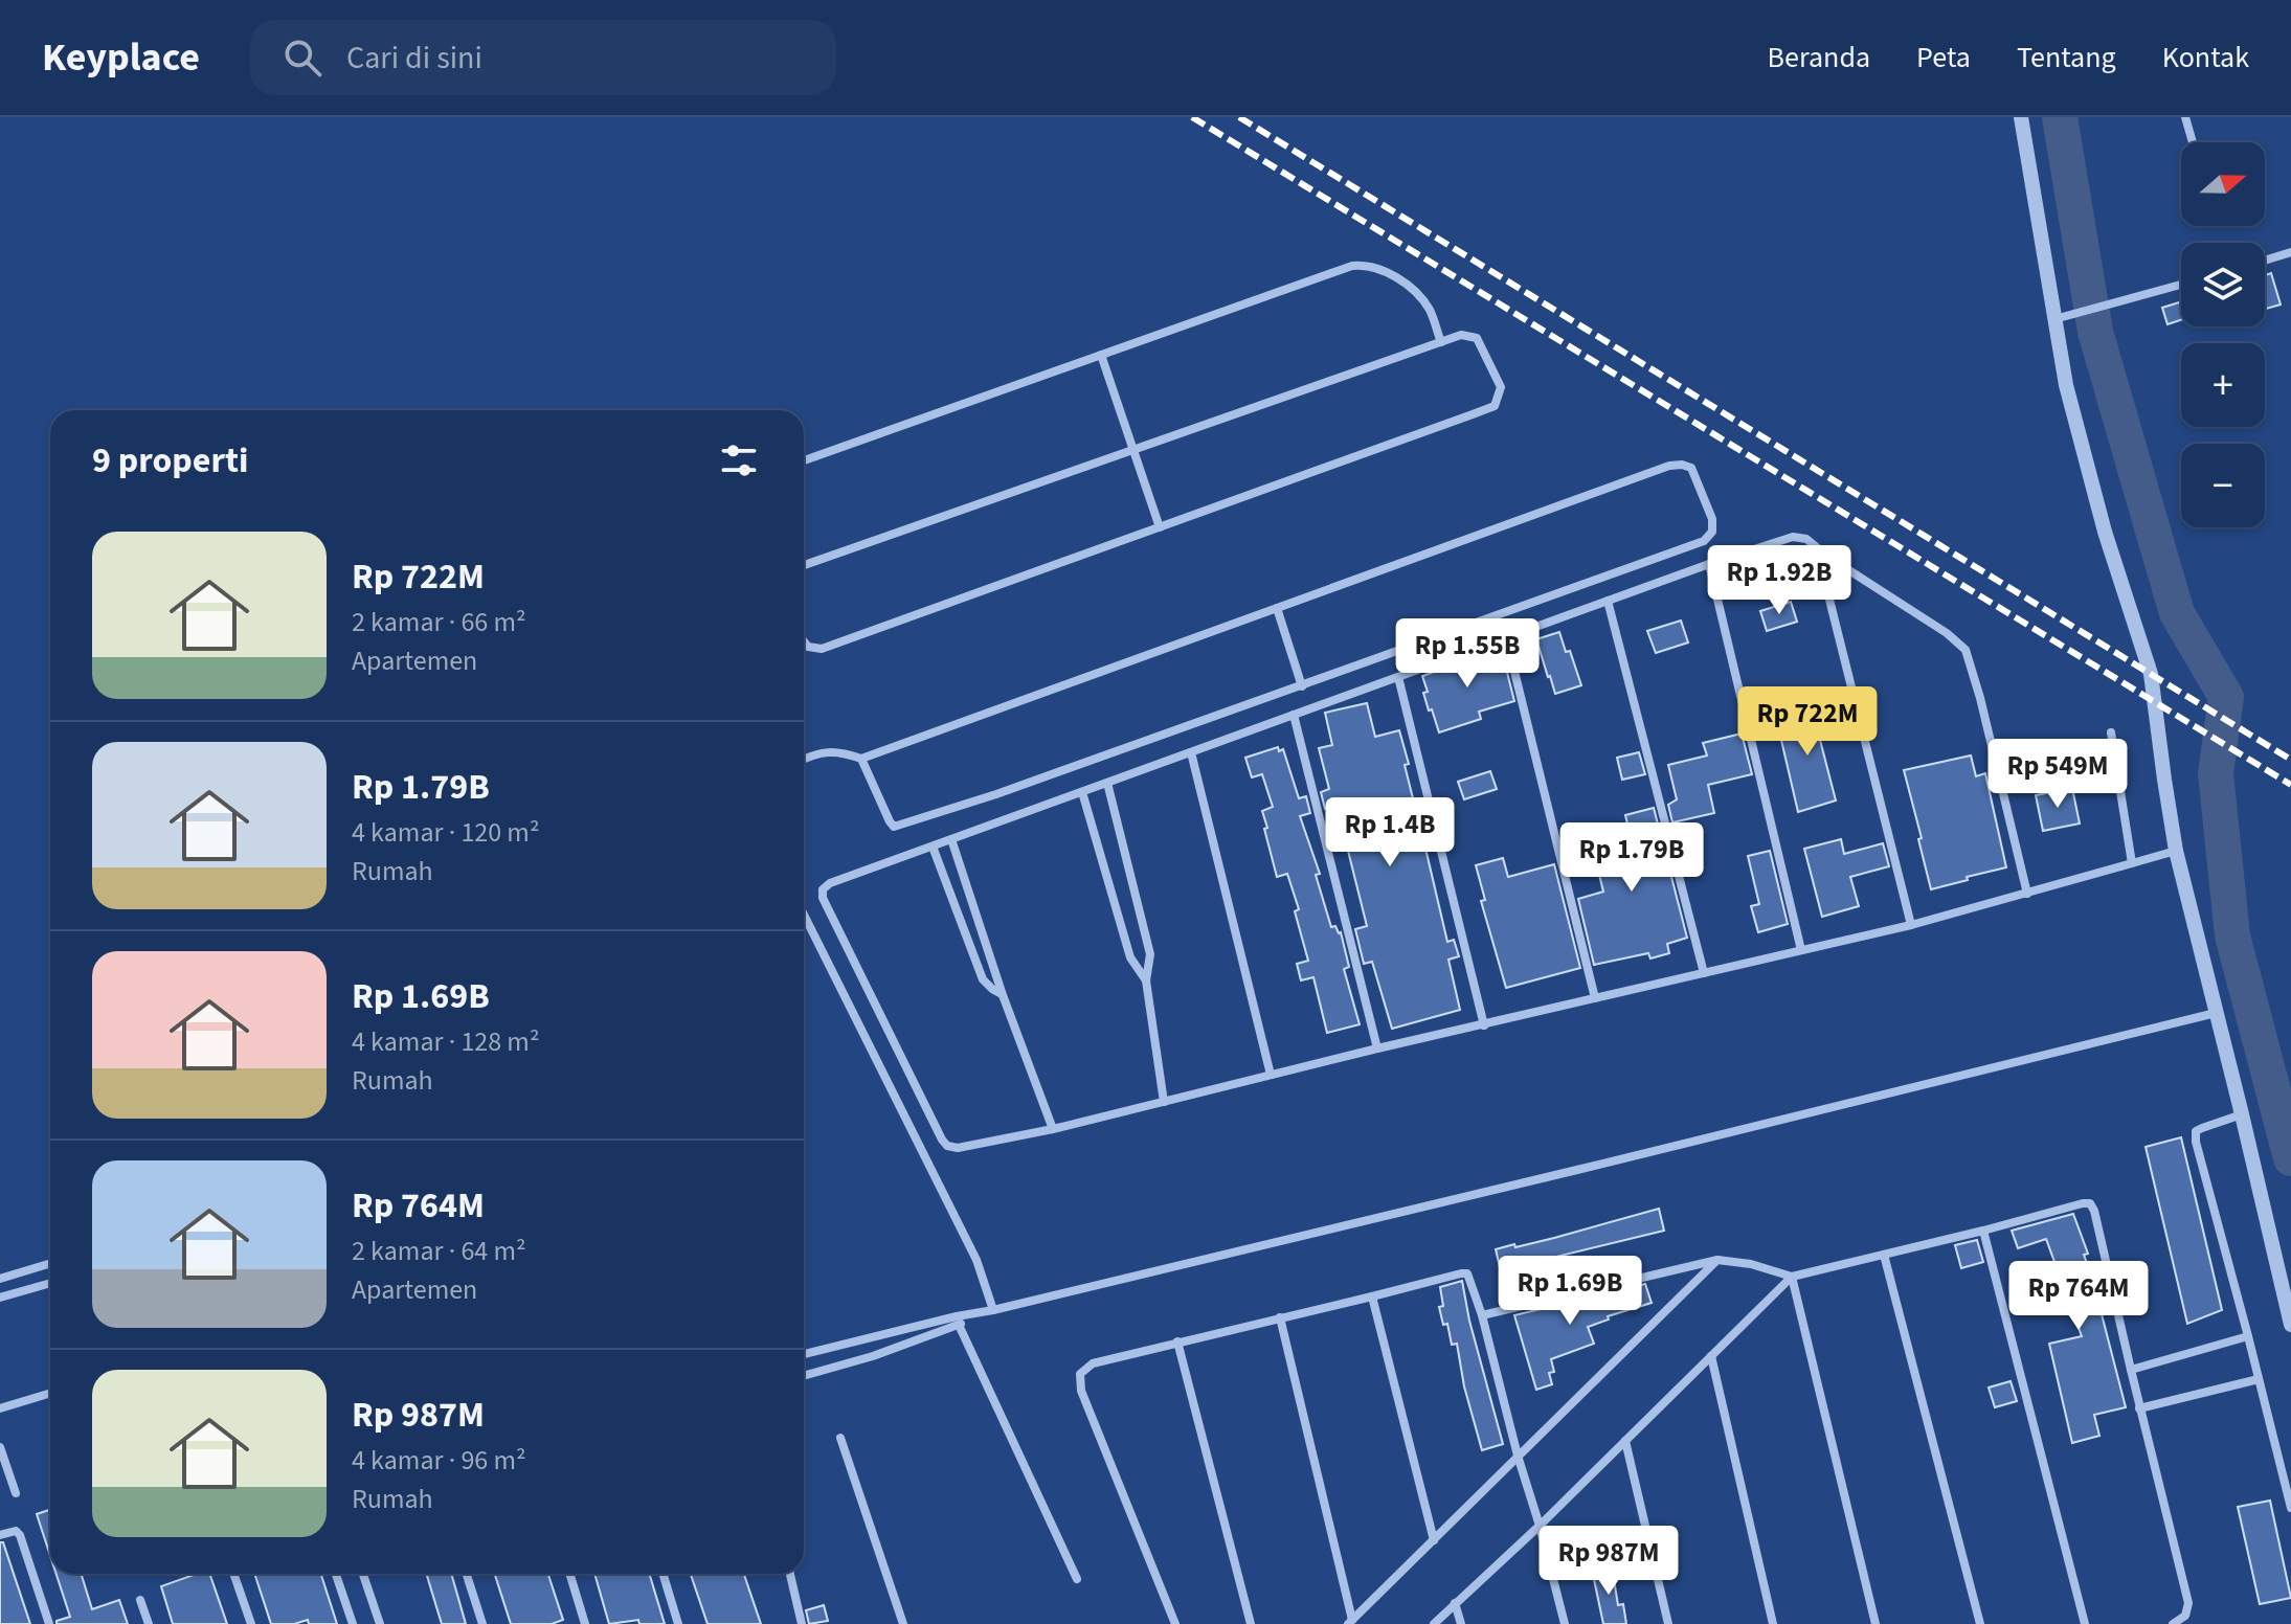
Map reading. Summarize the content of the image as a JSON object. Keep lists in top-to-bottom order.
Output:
{
  "north": "right",
  "page": {
    "header": "Keyplace",
    "search": "Cari di sini",
    "nav": [
      "Beranda",
      "Peta",
      "Tentang",
      "Kontak"
    ],
    "map_buttons": ["+", "−"],
    "heading": "9 properti",
    "list": [
      {
        "name": "Rp 722M",
        "note": "2 kamar · 66 m² · Apartemen"
      },
      {
        "name": "Rp 1.79B",
        "note": "4 kamar · 120 m² · Rumah"
      },
      {
        "name": "Rp 1.69B",
        "note": "4 kamar · 128 m² · Rumah"
      },
      {
        "name": "Rp 764M",
        "note": "2 kamar · 64 m² · Apartemen"
      },
      {
        "name": "Rp 987M",
        "note": "4 kamar · 96 m² · Rumah"
      }
    ],
    "price": [
      "Rp 1.92B",
      "Rp 1.55B",
      "Rp 722M",
      "Rp 549M",
      "Rp 1.4B",
      "Rp 1.79B",
      "Rp 1.69B",
      "Rp 764M",
      "Rp 987M"
    ]
  }
}
